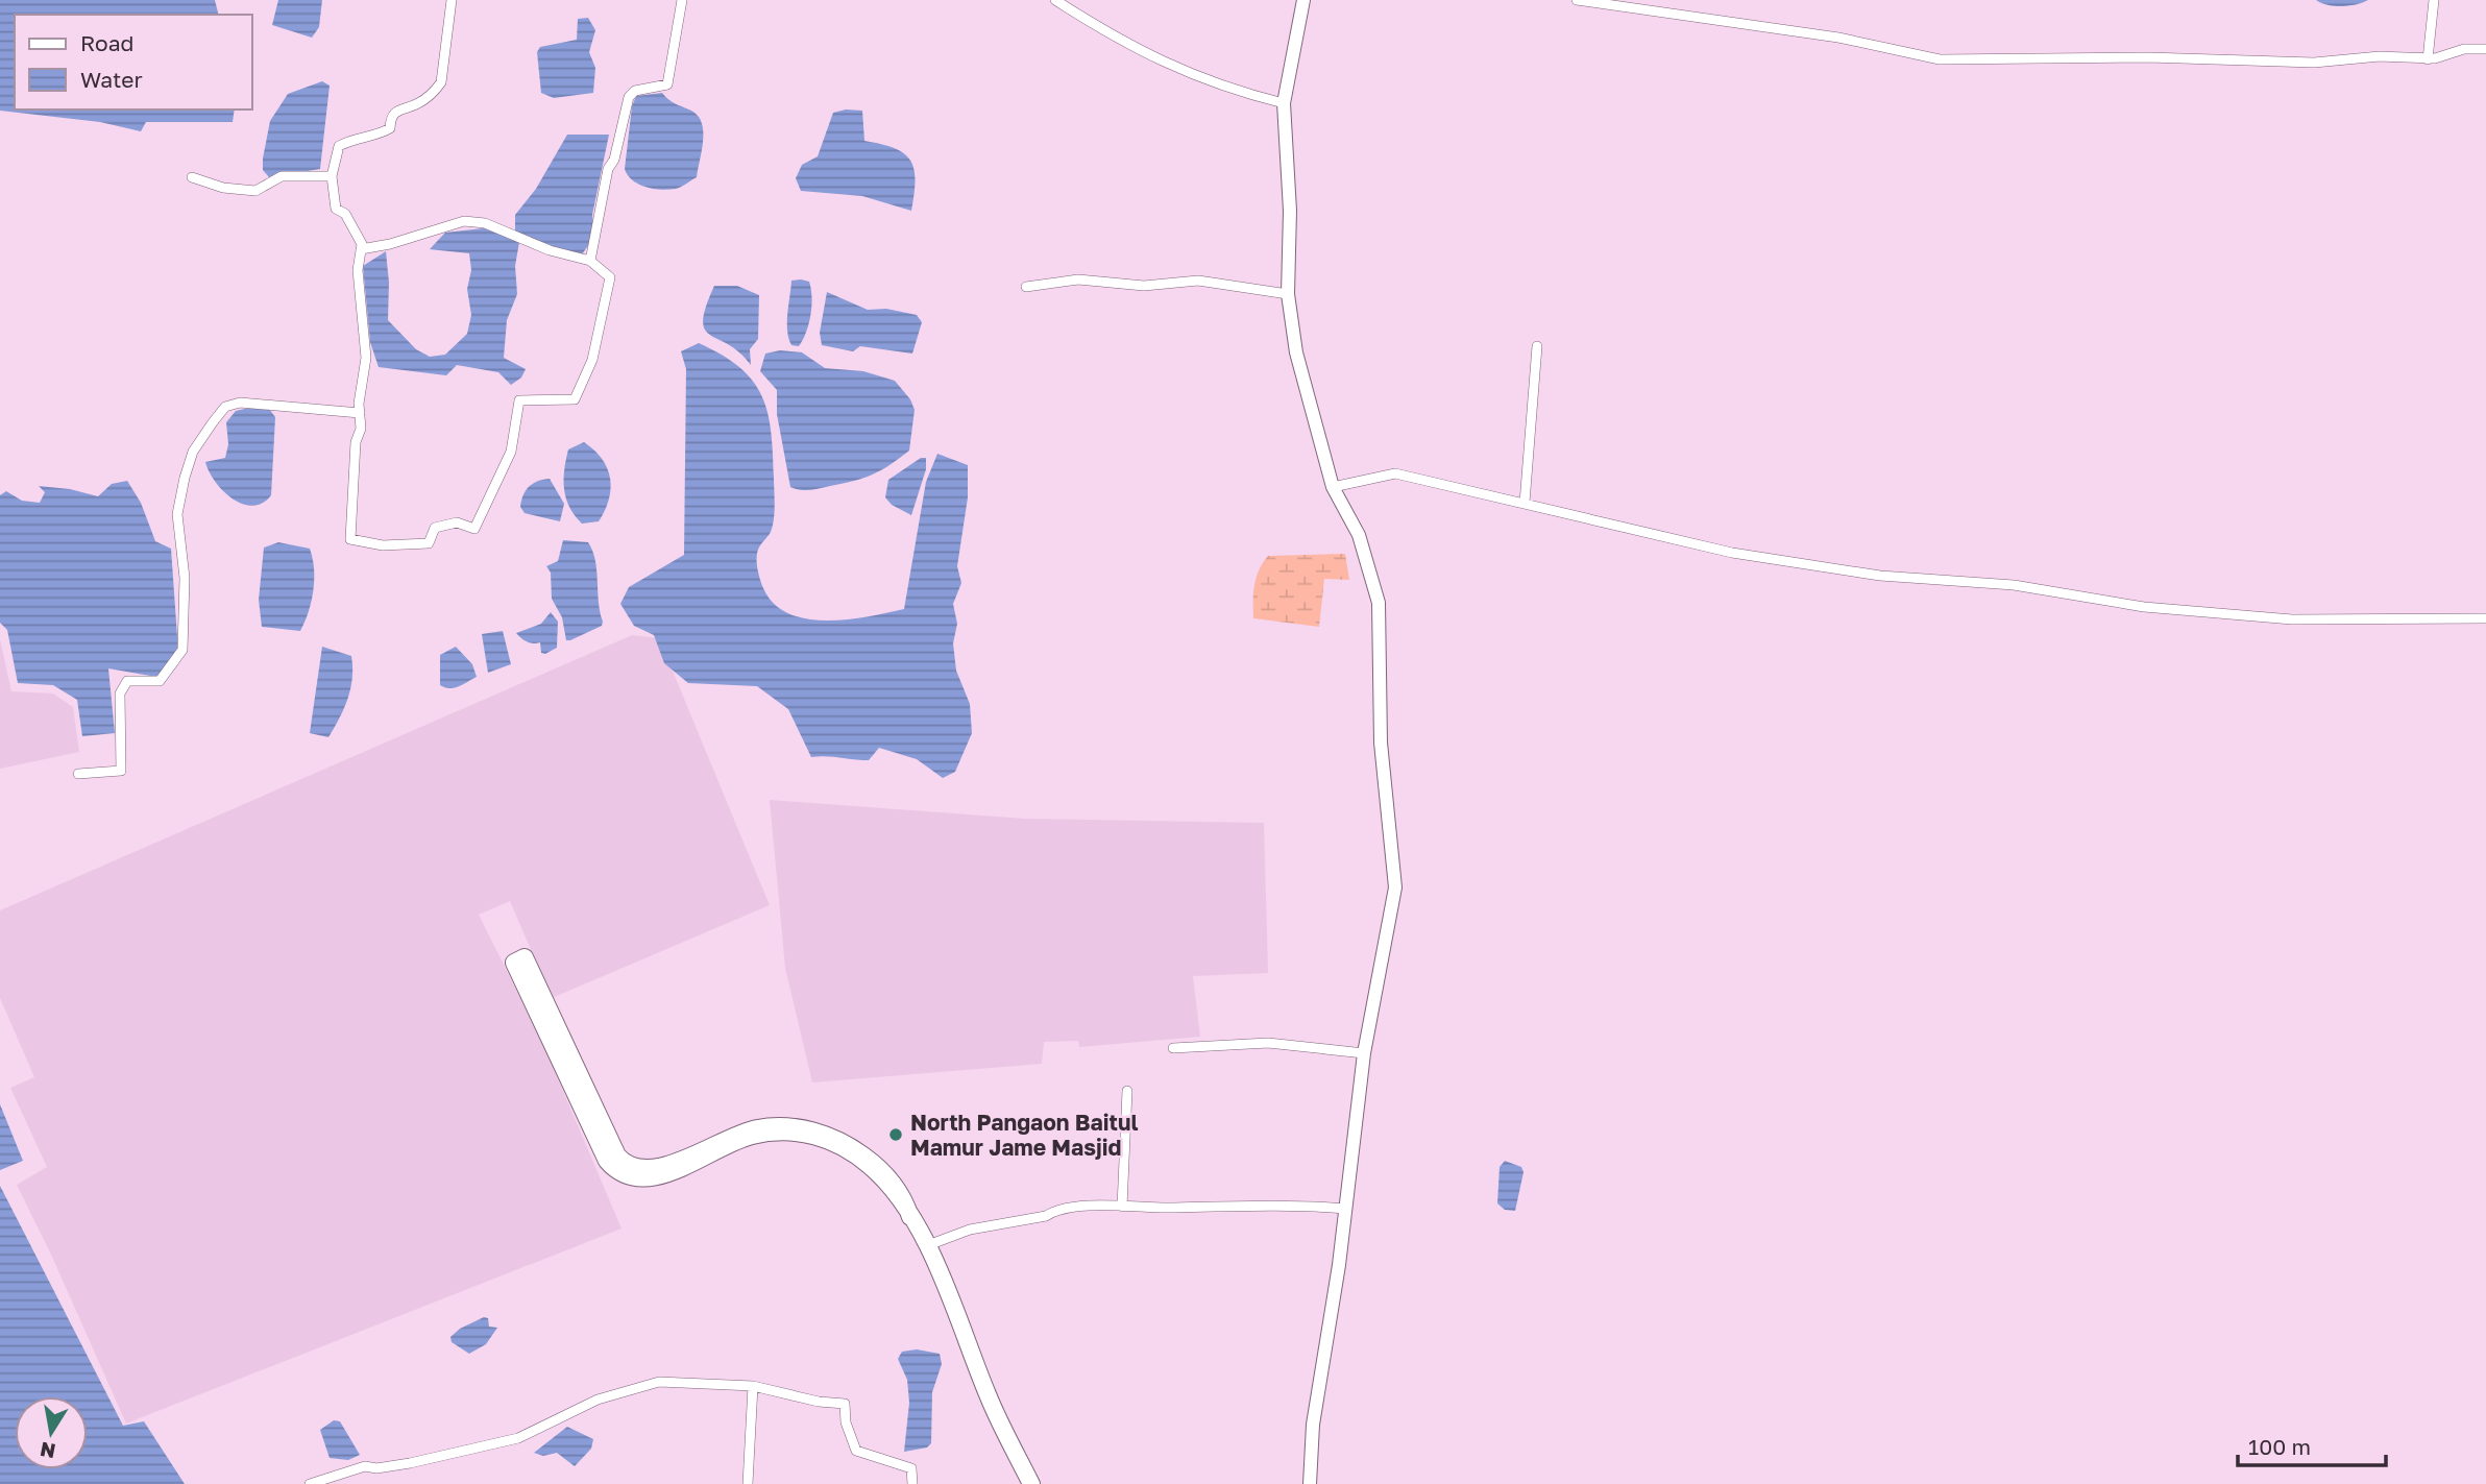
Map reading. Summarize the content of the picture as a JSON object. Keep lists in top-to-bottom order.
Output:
{
  "places": ["North Pangaon Baitul Mamur Jame Masjid"],
  "legend": ["Road", "Water"],
  "scale_bar": "100 m",
  "north": "bottom"
}
